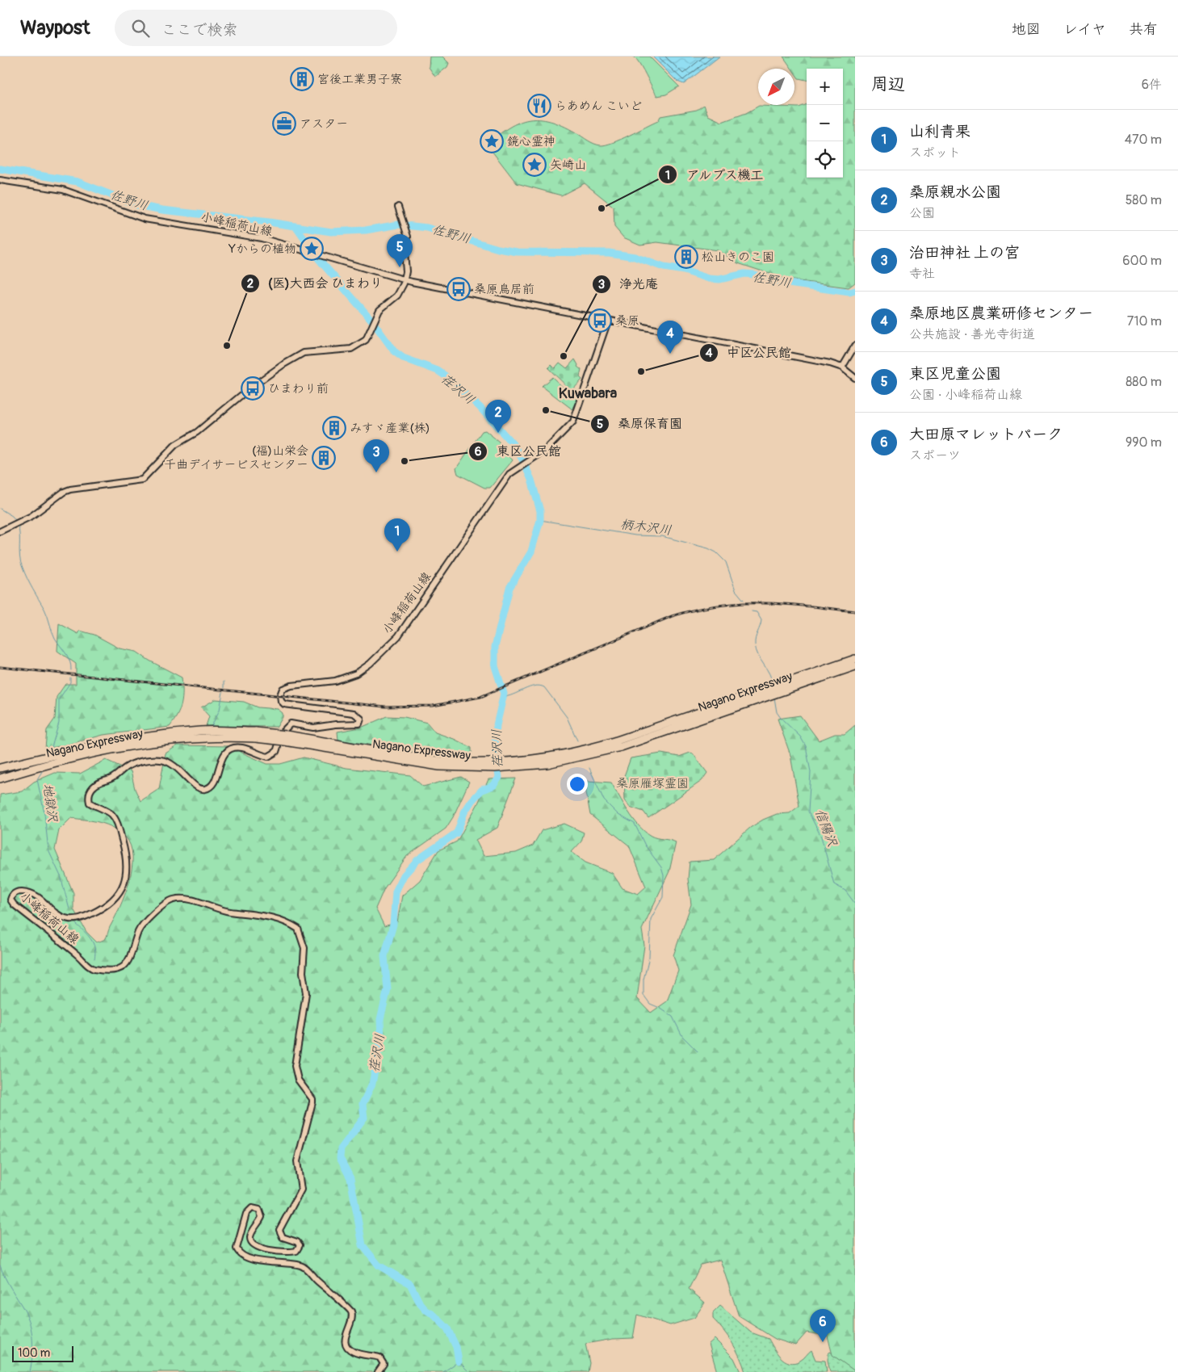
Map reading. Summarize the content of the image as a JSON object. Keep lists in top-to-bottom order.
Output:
{
  "streets": {
    "highway": ["Nagano Expressway"],
    "main road": ["小峰稲荷山線"]
  },
  "districts": ["Kuwabara"],
  "water": [
    "佐野川",
    "荏沢川",
    "柄木沢川",
    "地獄沢",
    "信陽沢"
  ],
  "parks": ["桑原雁塚霊園"],
  "places": {
    "building": [
      "宮後工業男子寮",
      "松山きのこ園",
      "みすゞ産業(株)",
      "(福)山栄会 千曲デイサービスセンター"
    ],
    "restaurant": ["らあめん こいど"],
    "office": ["アスター"],
    "place": ["鏡心霊神", "矢崎山", "Yからの植物"],
    "other": [
      "アルプス機工",
      "(医)大西会 ひまわり",
      "浄光庵",
      "中区公民館",
      "桑原保育園",
      "東区公民館"
    ],
    "bus stop": ["桑原鳥居前", "桑原", "ひまわり前"]
  },
  "scale_bar": "100 m",
  "north": "bottom left",
  "page": {
    "header": "Waypost",
    "search": "ここで検索",
    "nav": ["地図", "レイヤ", "共有"],
    "heading": ["周辺", "6件"],
    "map_buttons": ["+", "−"],
    "list": [
      {
        "mark": "1",
        "name": "山利青果",
        "note": "スポット",
        "value": "470 m"
      },
      {
        "mark": "2",
        "name": "桑原親水公園",
        "note": "公園",
        "value": "580 m"
      },
      {
        "mark": "3",
        "name": "治田神社 上の宮",
        "note": "寺社",
        "value": "600 m"
      },
      {
        "mark": "4",
        "name": "桑原地区農業研修センター",
        "note": "公共施設 · 善光寺街道",
        "value": "710 m"
      },
      {
        "mark": "5",
        "name": "東区児童公園",
        "note": "公園 · 小峰稲荷山線",
        "value": "880 m"
      },
      {
        "mark": "6",
        "name": "大田原マレットパーク",
        "note": "スポーツ",
        "value": "990 m"
      }
    ],
    "pins": [
      "5",
      "4",
      "2",
      "3",
      "1",
      "6"
    ],
    "scale": "100 m"
  }
}
